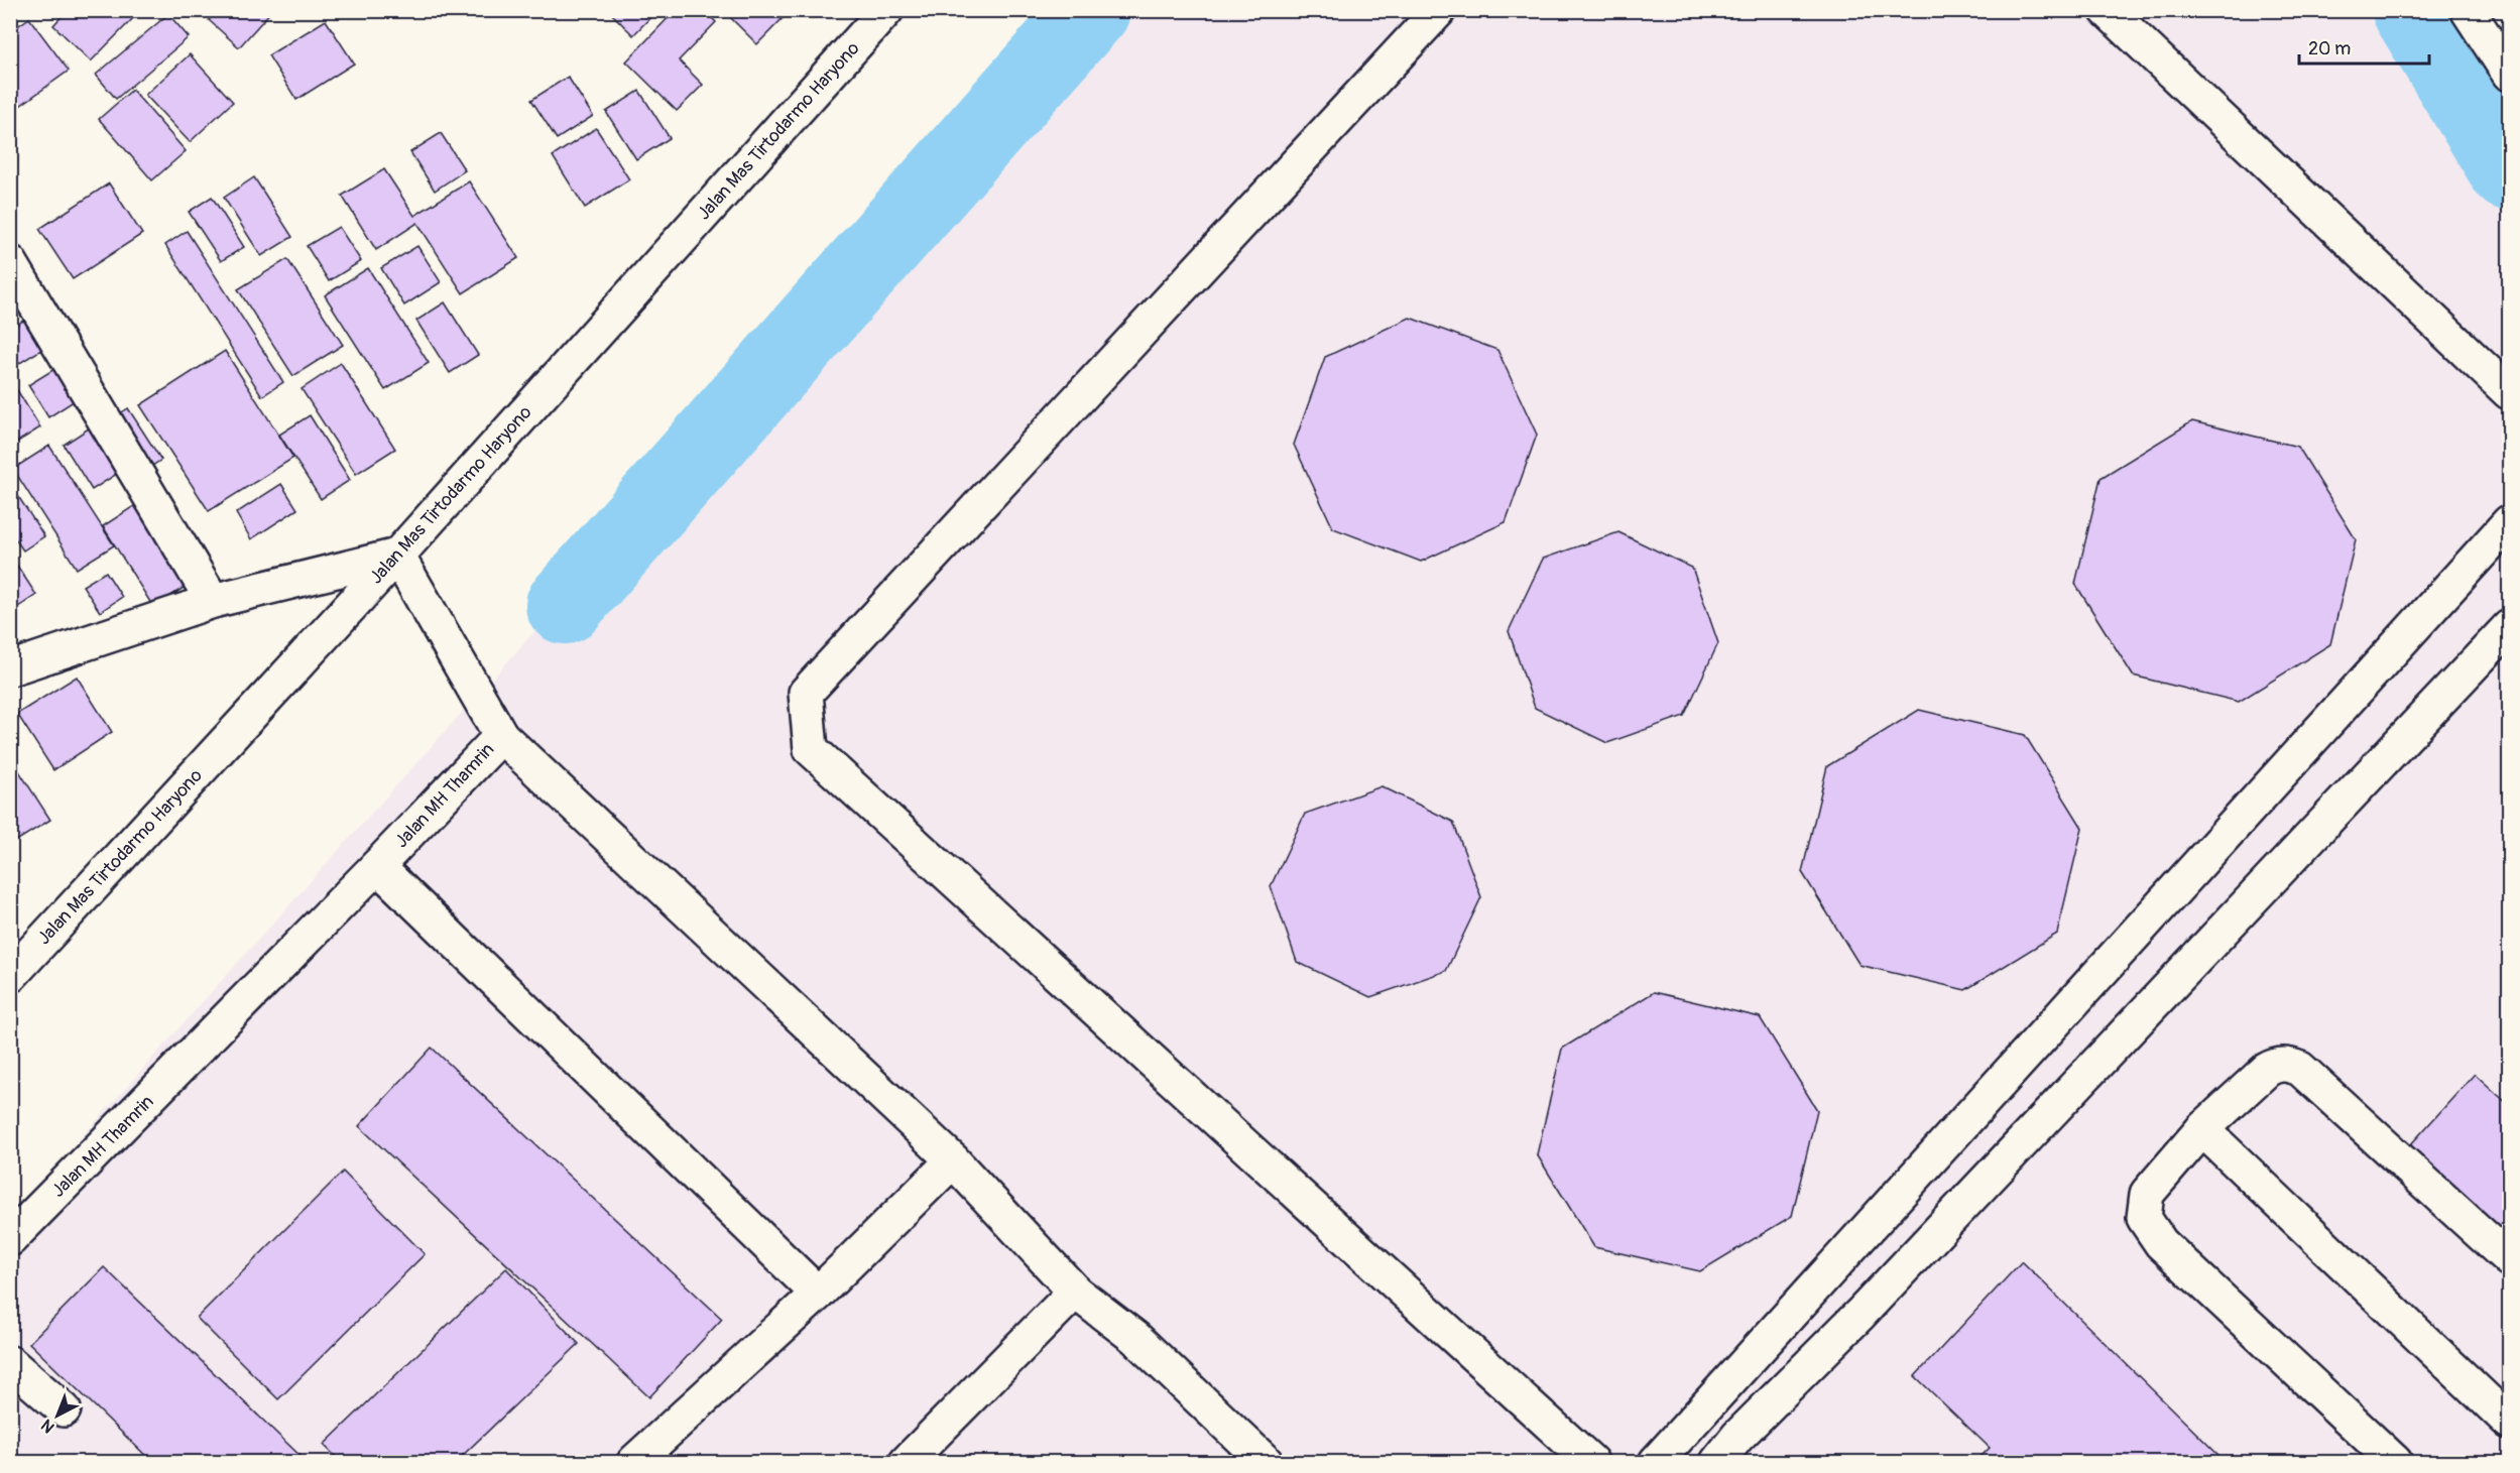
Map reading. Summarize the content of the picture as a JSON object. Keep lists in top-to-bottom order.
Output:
{
  "streets": {
    "street": ["Jalan Mas Tirtodarmo Haryono", "Jalan MH Thamrin"]
  },
  "crossings": [
    ["Jalan Mas Tirtodarmo Haryono", "Jalan MH Thamrin"]
  ],
  "scale_bar": "20 m",
  "north": "bottom left"
}
